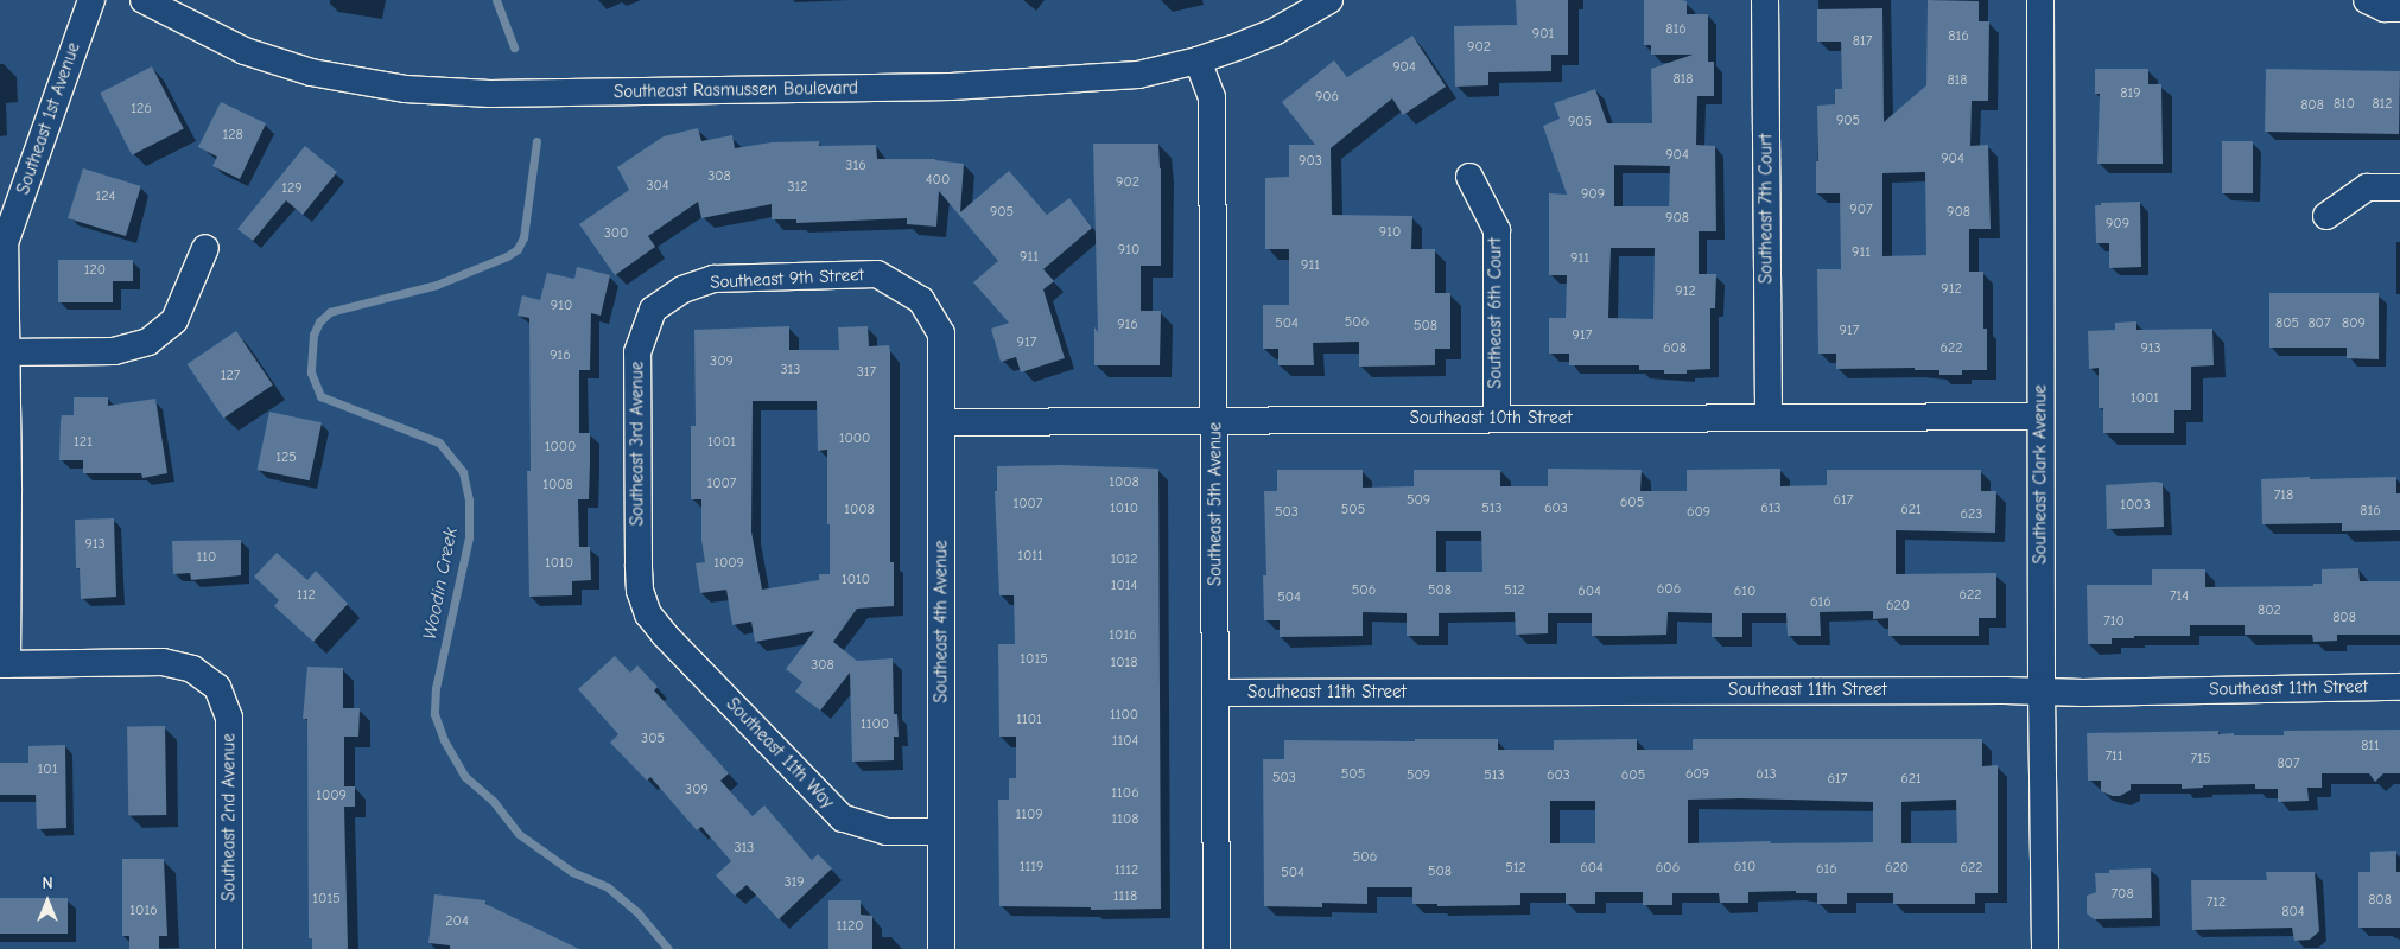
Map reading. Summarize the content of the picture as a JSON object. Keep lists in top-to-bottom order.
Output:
{
  "streets": {
    "street": [
      "Southeast Rasmussen Boulevard",
      "Southeast 1st Avenue",
      "Southeast 7th Court",
      "Southeast 9th Street",
      "Southeast 6th Court",
      "Southeast 10th Street",
      "Southeast 3rd Avenue",
      "Southeast Clark Avenue",
      "Southeast 5th Avenue",
      "Southeast 4th Avenue",
      "Southeast 11th Street",
      "Southeast 11th Way",
      "Southeast 2nd Avenue"
    ]
  },
  "crossings": [
    ["Southeast Rasmussen Boulevard", "Southeast 5th Avenue"],
    ["Southeast 1st Avenue", "Southeast 2nd Avenue"],
    ["Southeast 7th Court", "Southeast 10th Street"],
    ["Southeast 9th Street", "Southeast 3rd Avenue"],
    ["Southeast 9th Street", "Southeast 4th Avenue"],
    ["Southeast 6th Court", "Southeast 10th Street"],
    ["Southeast 10th Street", "Southeast Clark Avenue"],
    ["Southeast 10th Street", "Southeast 5th Avenue"],
    ["Southeast 10th Street", "Southeast 4th Avenue"],
    ["Southeast 3rd Avenue", "Southeast 11th Way"],
    ["Southeast Clark Avenue", "Southeast 11th Street"],
    ["Southeast 5th Avenue", "Southeast 11th Street"],
    ["Southeast 4th Avenue", "Southeast 11th Way"]
  ],
  "water": ["Woodin Creek"],
  "house_numbers": [
    "816",
    "901",
    "816",
    "817",
    "902",
    "904",
    "818",
    "818",
    "819",
    "906",
    "810",
    "812",
    "808",
    "126",
    "905",
    "905",
    "128",
    "904",
    "904",
    "903",
    "316",
    "308",
    "400",
    "902",
    "304",
    "312",
    "129",
    "909",
    "124",
    "907",
    "905",
    "908",
    "908",
    "909",
    "910",
    "300",
    "910",
    "911",
    "911",
    "911",
    "911",
    "120",
    "912",
    "912",
    "910",
    "506",
    "504",
    "805",
    "807",
    "809",
    "916",
    "508",
    "917",
    "917",
    "917",
    "608",
    "622",
    "913",
    "916",
    "309",
    "313",
    "317",
    "127",
    "1001",
    "1000",
    "121",
    "1001",
    "1000",
    "125",
    "1008",
    "1007",
    "1008",
    "718",
    "509",
    "617",
    "605",
    "1007",
    "1003",
    "1010",
    "513",
    "603",
    "613",
    "1008",
    "505",
    "621",
    "816",
    "503",
    "609",
    "623",
    "913",
    "1011",
    "110",
    "1012",
    "1010",
    "1009",
    "1010",
    "1014",
    "606",
    "506",
    "508",
    "512",
    "604",
    "610",
    "112",
    "622",
    "714",
    "504",
    "616",
    "620",
    "802",
    "808",
    "710",
    "1016",
    "1015",
    "1018",
    "308",
    "1100",
    "1101",
    "1100",
    "305",
    "1104",
    "811",
    "711",
    "715",
    "807",
    "101",
    "505",
    "609",
    "613",
    "509",
    "513",
    "603",
    "605",
    "503",
    "617",
    "621",
    "309",
    "1106",
    "1009",
    "1109",
    "1108",
    "313",
    "506",
    "1119",
    "610",
    "512",
    "604",
    "606",
    "620",
    "622",
    "616",
    "1112",
    "508",
    "504",
    "319",
    "708",
    "1118",
    "1015",
    "808",
    "712",
    "1016",
    "804",
    "204",
    "1120"
  ],
  "north": "top"
}
